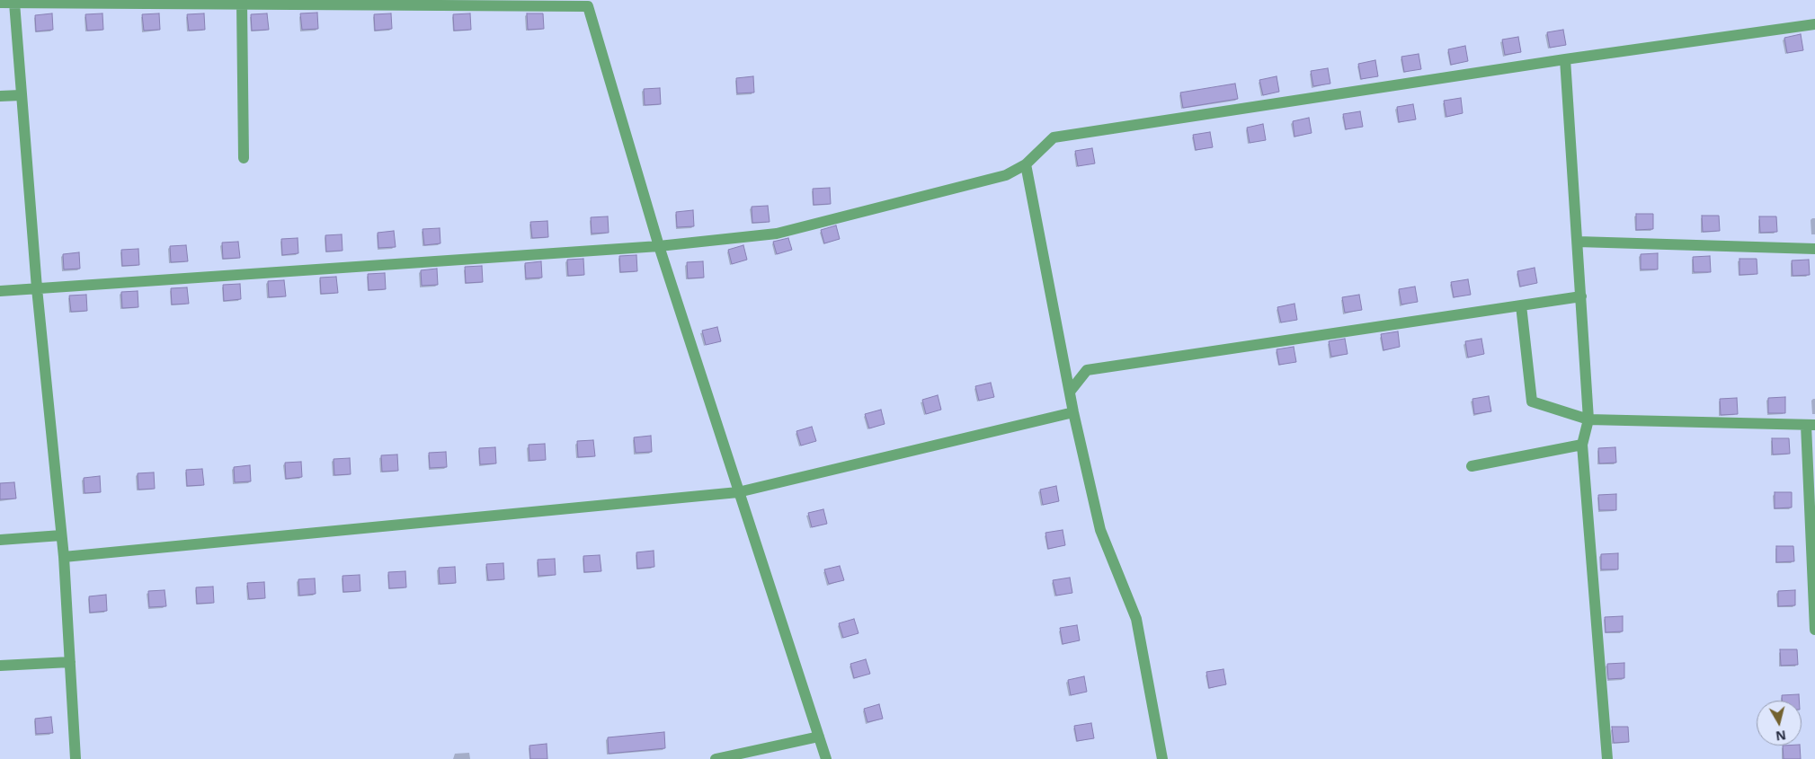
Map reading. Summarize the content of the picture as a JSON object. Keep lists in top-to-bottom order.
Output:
{
  "north": "bottom"
}
